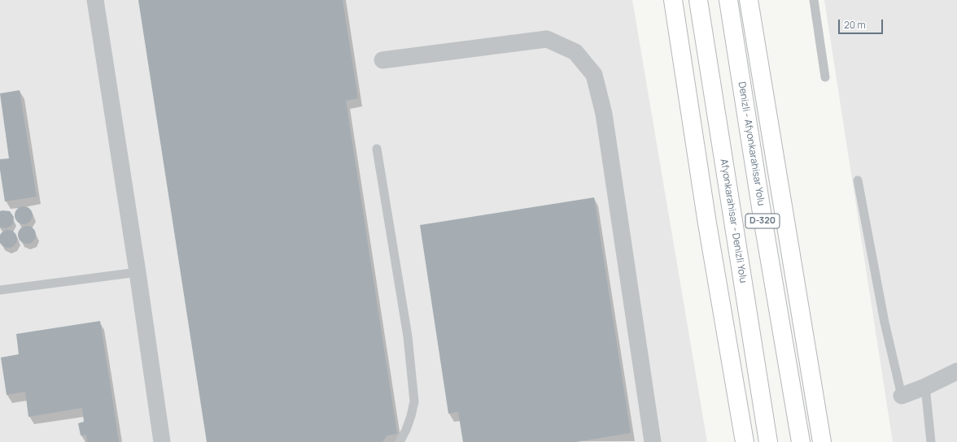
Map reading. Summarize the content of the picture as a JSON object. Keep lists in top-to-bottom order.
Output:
{
  "streets": {
    "highway": ["Denizli - Afyonkarahisar Yolu", "Afyonkarahisar - Denizli Yolu", "D-320"]
  },
  "scale_bar": "20 m"
}
